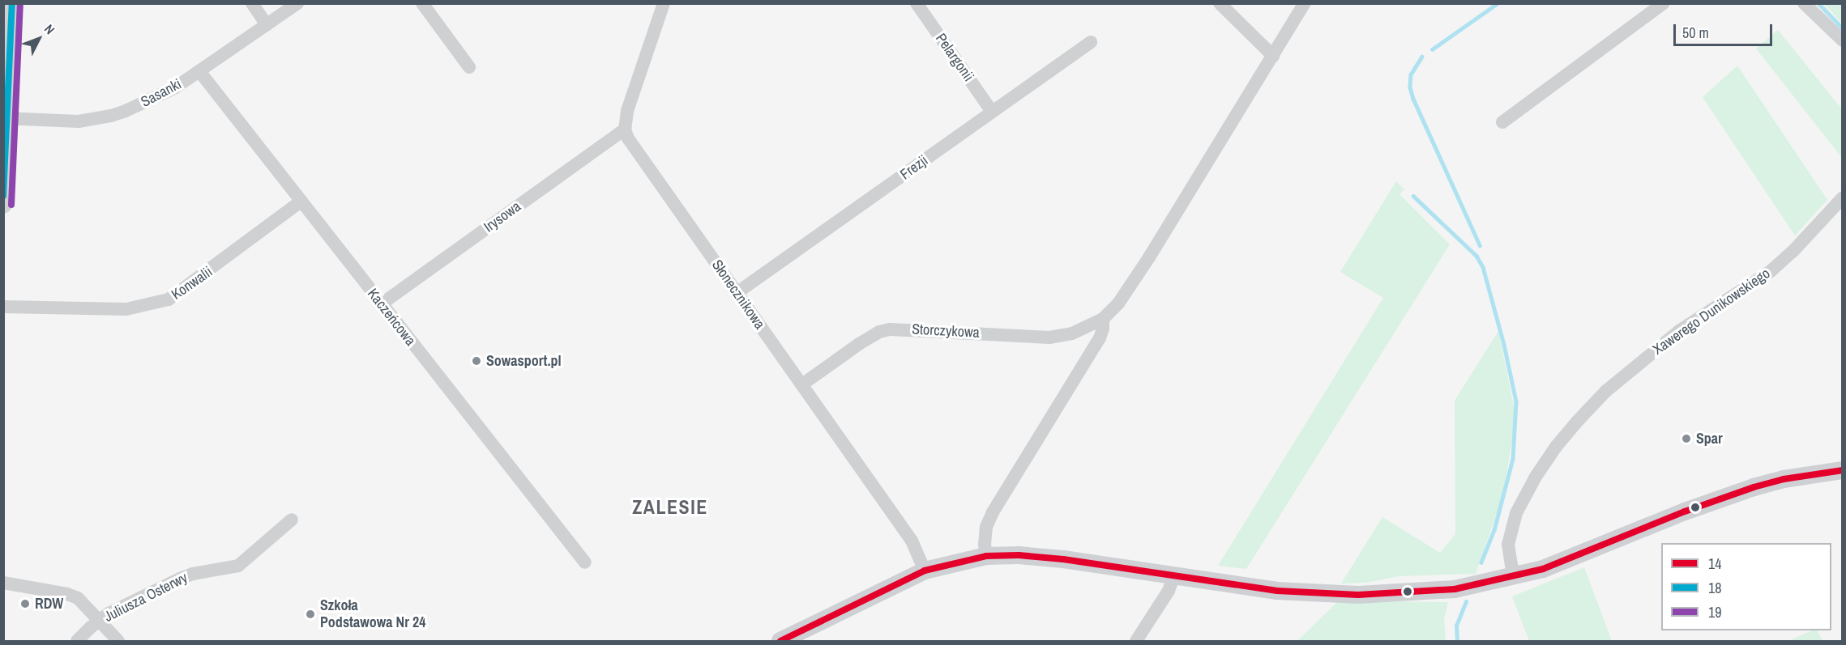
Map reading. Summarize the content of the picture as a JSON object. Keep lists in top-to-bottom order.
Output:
{
  "streets": {
    "street": [
      "Pelargonii",
      "Sasanki",
      "Frezji",
      "Irysowa",
      "Konwalii",
      "Słonecznikowa",
      "Xawerego Dunikowskiego",
      "Kaczeńcowa",
      "Storczykowa",
      "Juliusza Osterwy"
    ]
  },
  "crossings": [
    ["Pelargonii", "Frezji"],
    ["Sasanki", "Kaczeńcowa"],
    ["Frezji", "Słonecznikowa"],
    ["Irysowa", "Słonecznikowa"],
    ["Irysowa", "Kaczeńcowa"],
    ["Konwalii", "Kaczeńcowa"],
    ["Słonecznikowa", "Storczykowa"]
  ],
  "districts": ["ZALESIE"],
  "places": [
    "Sowasport.pl",
    "Spar",
    "RDW",
    "Szkoła Podstawowa Nr 24"
  ],
  "lines": ["transit line 18", "transit line 19", "transit line 14"],
  "legend": ["14", "18", "19"],
  "scale_bar": "50 m",
  "north": "top right"
}
